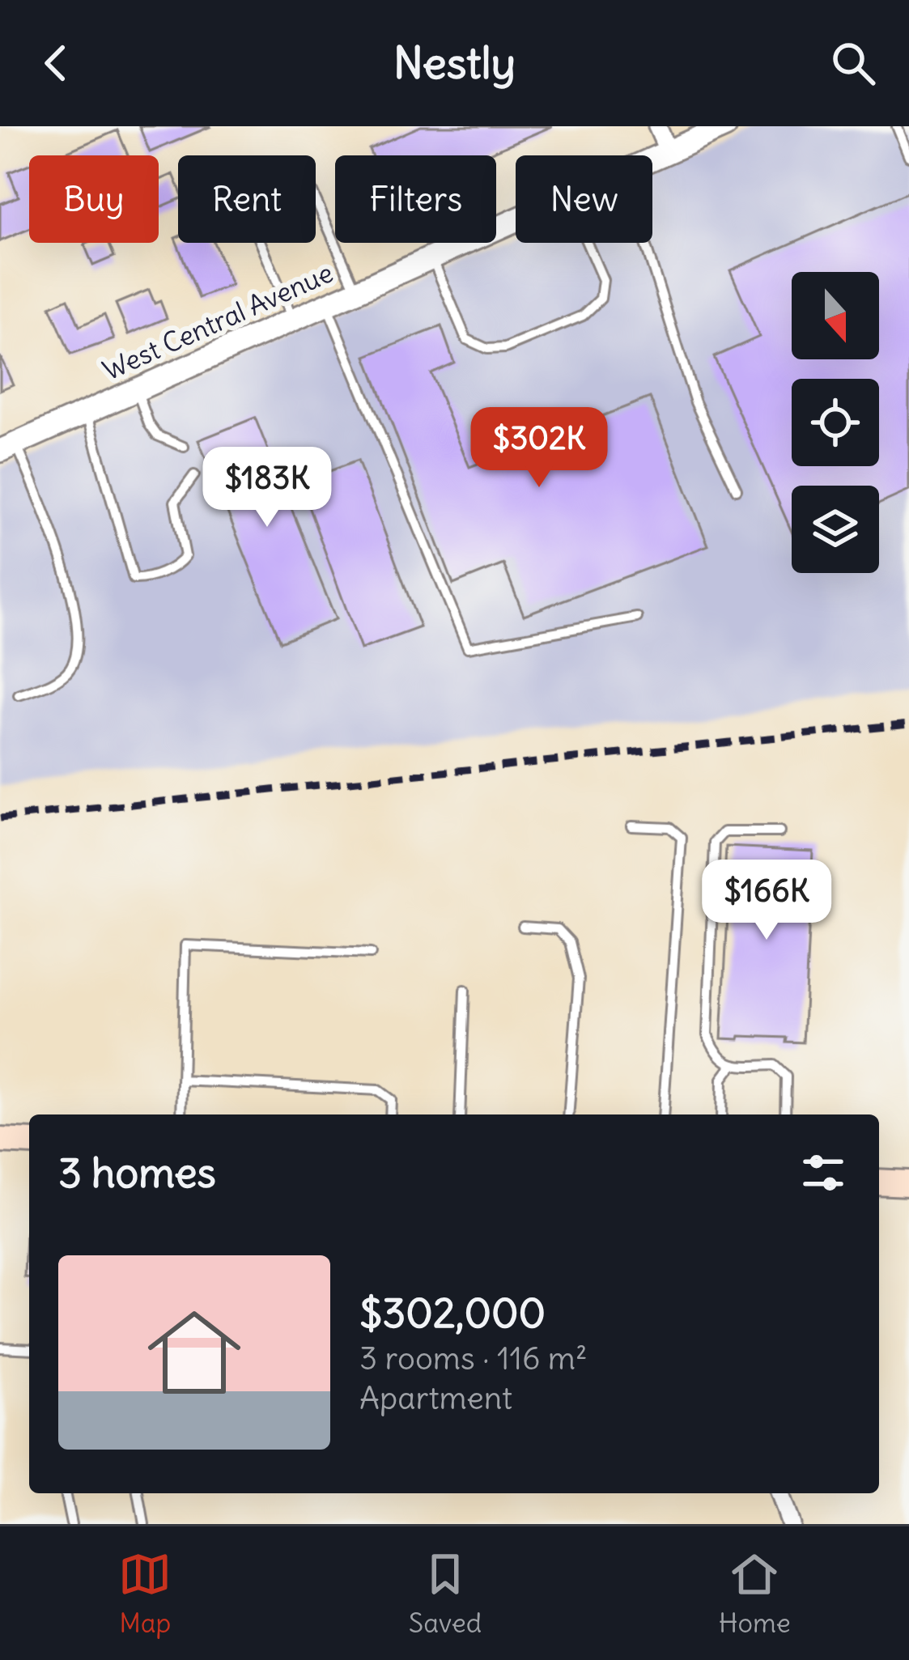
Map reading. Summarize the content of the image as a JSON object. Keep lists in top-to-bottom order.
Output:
{
  "streets": {
    "street": ["West Central Avenue"]
  },
  "north": "bottom",
  "page": {
    "header": "Nestly",
    "chip": [
      "Buy",
      "Rent",
      "Filters",
      "New"
    ],
    "price": ["$302K", "$183K", "$166K"],
    "heading": "3 homes",
    "list": [
      {
        "name": "$302,000",
        "note": "3 rooms · 116 m² · Apartment"
      }
    ],
    "tabs": ["Map", "Saved", "Home"]
  }
}
